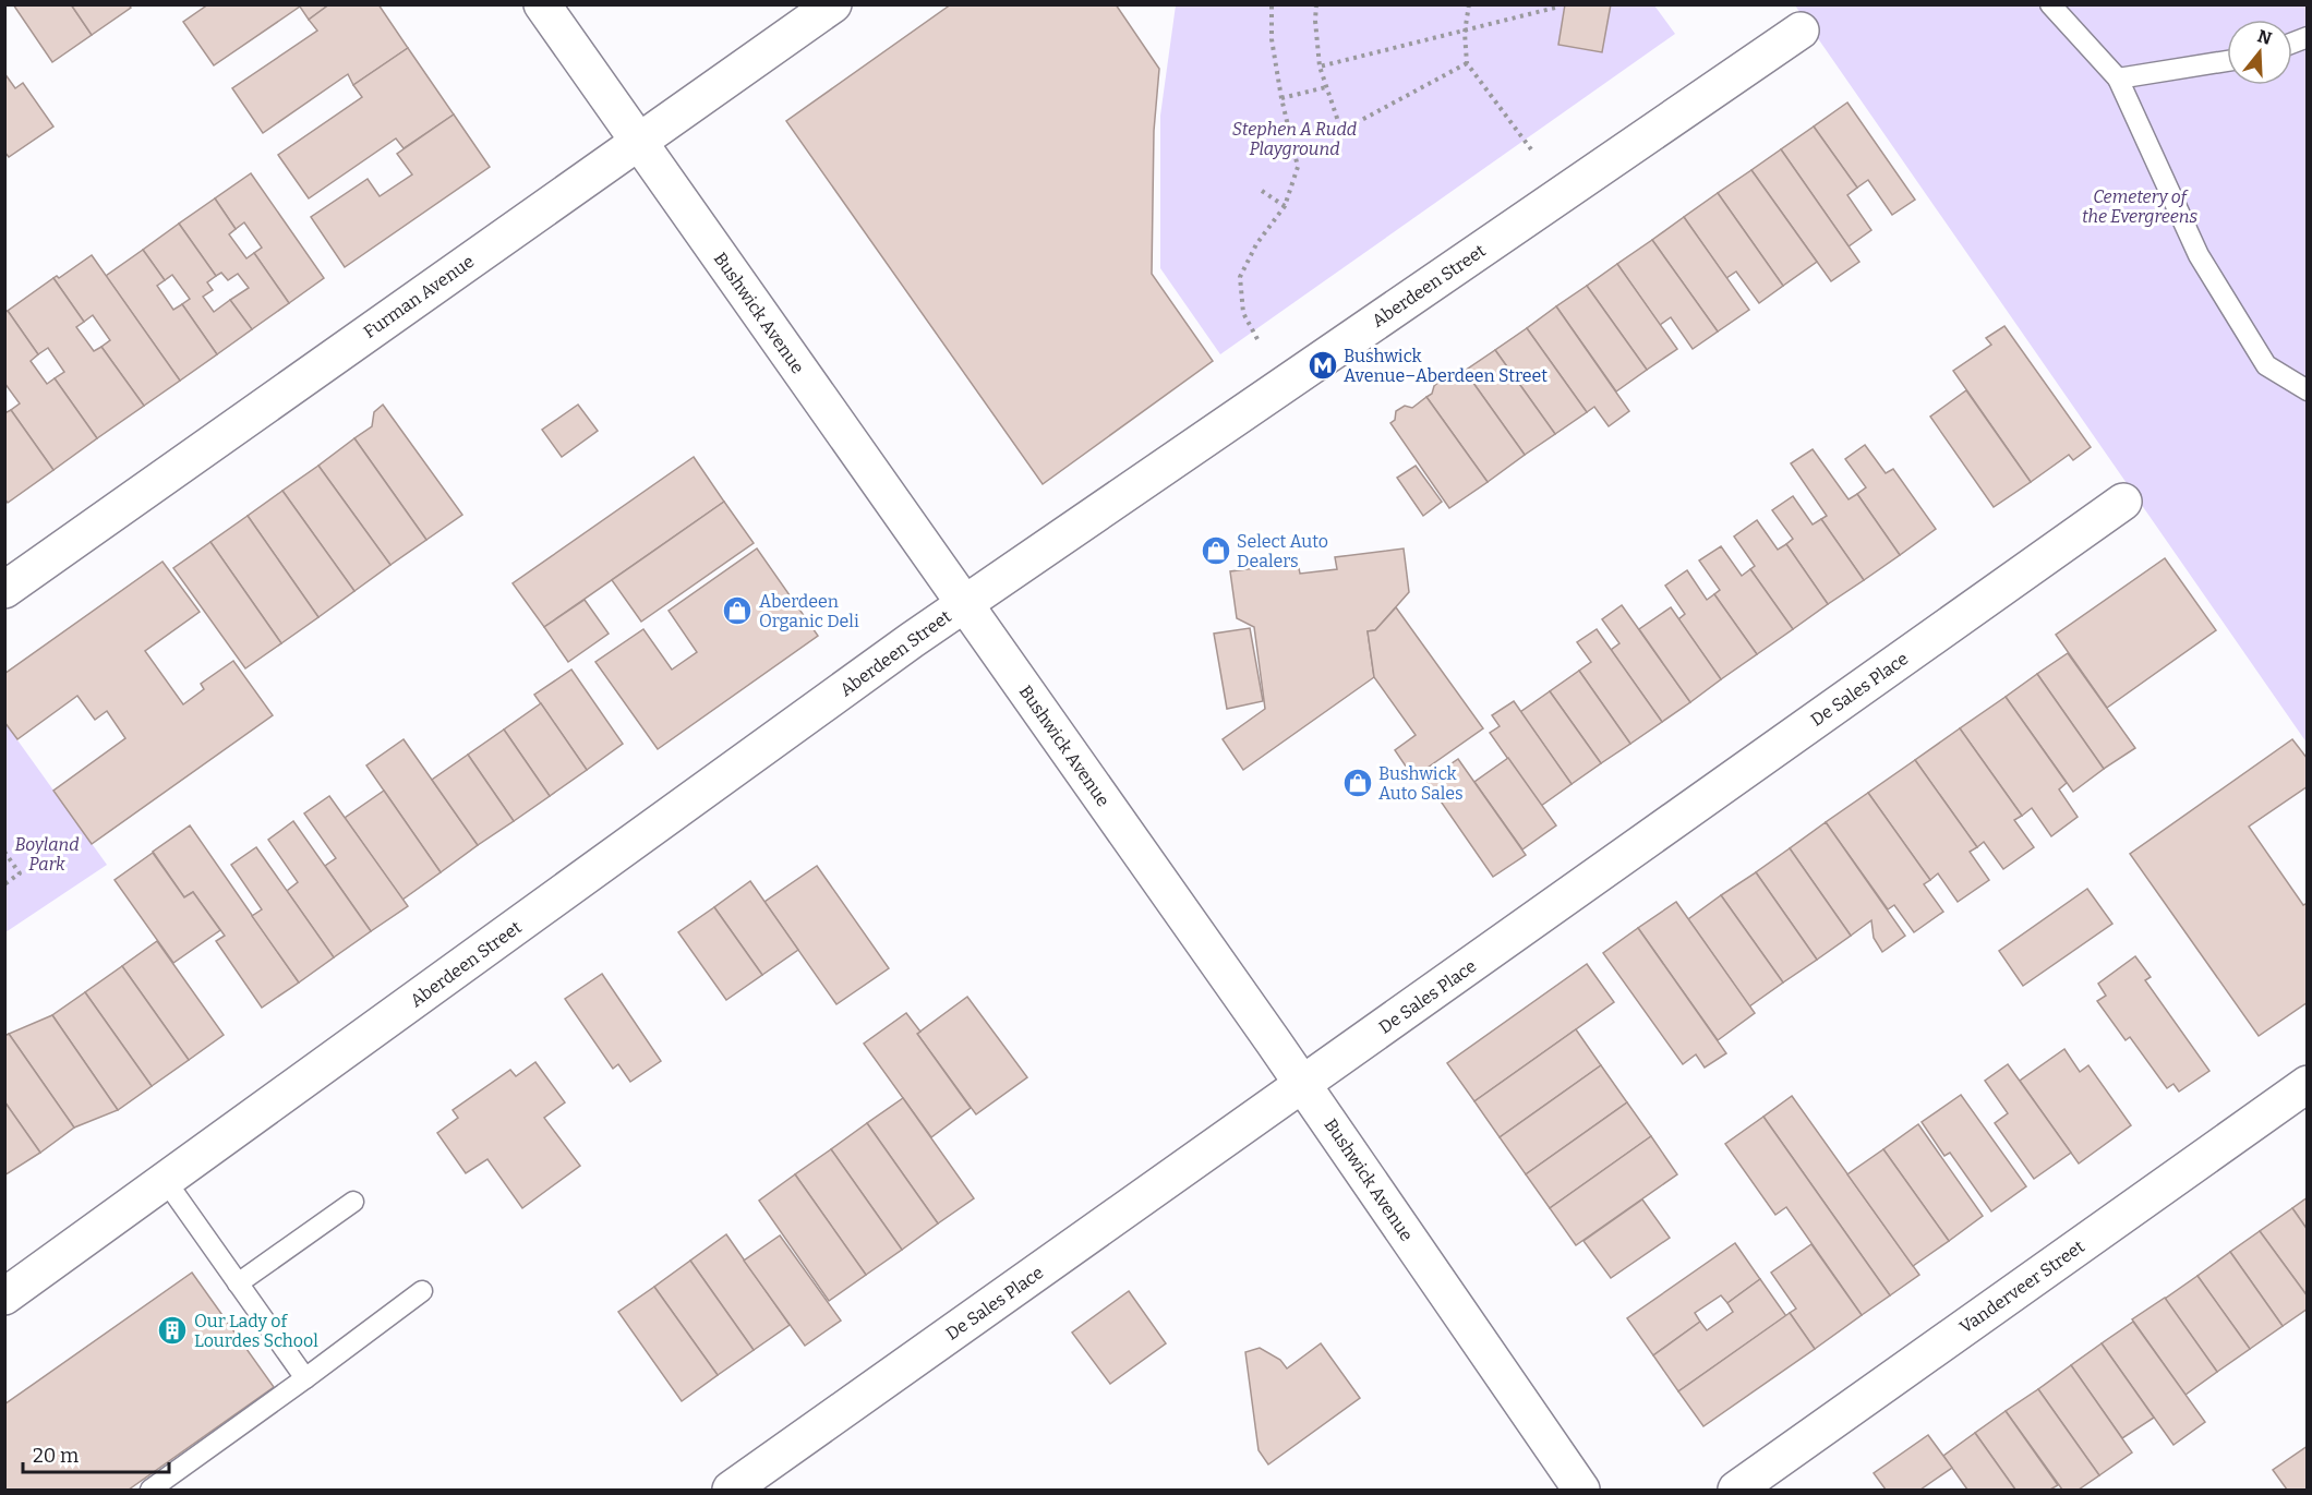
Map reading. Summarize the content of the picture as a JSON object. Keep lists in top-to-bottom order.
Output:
{
  "streets": {
    "street": [
      "Aberdeen Street",
      "Furman Avenue",
      "Bushwick Avenue",
      "De Sales Place",
      "Vanderveer Street"
    ]
  },
  "crossings": [
    ["Aberdeen Street", "Bushwick Avenue"],
    ["Furman Avenue", "Bushwick Avenue"],
    ["Bushwick Avenue", "De Sales Place"]
  ],
  "parks": ["Stephen A Rudd Playground", "Cemetery of the Evergreens", "Boyland Park"],
  "places": {
    "metro station": ["Bushwick Avenue–Aberdeen Street"],
    "shop": ["Select Auto Dealers", "Aberdeen Organic Deli", "Bushwick Auto Sales"],
    "building": ["Our Lady of Lourdes School"]
  },
  "scale_bar": "20 m",
  "north": "top"
}
